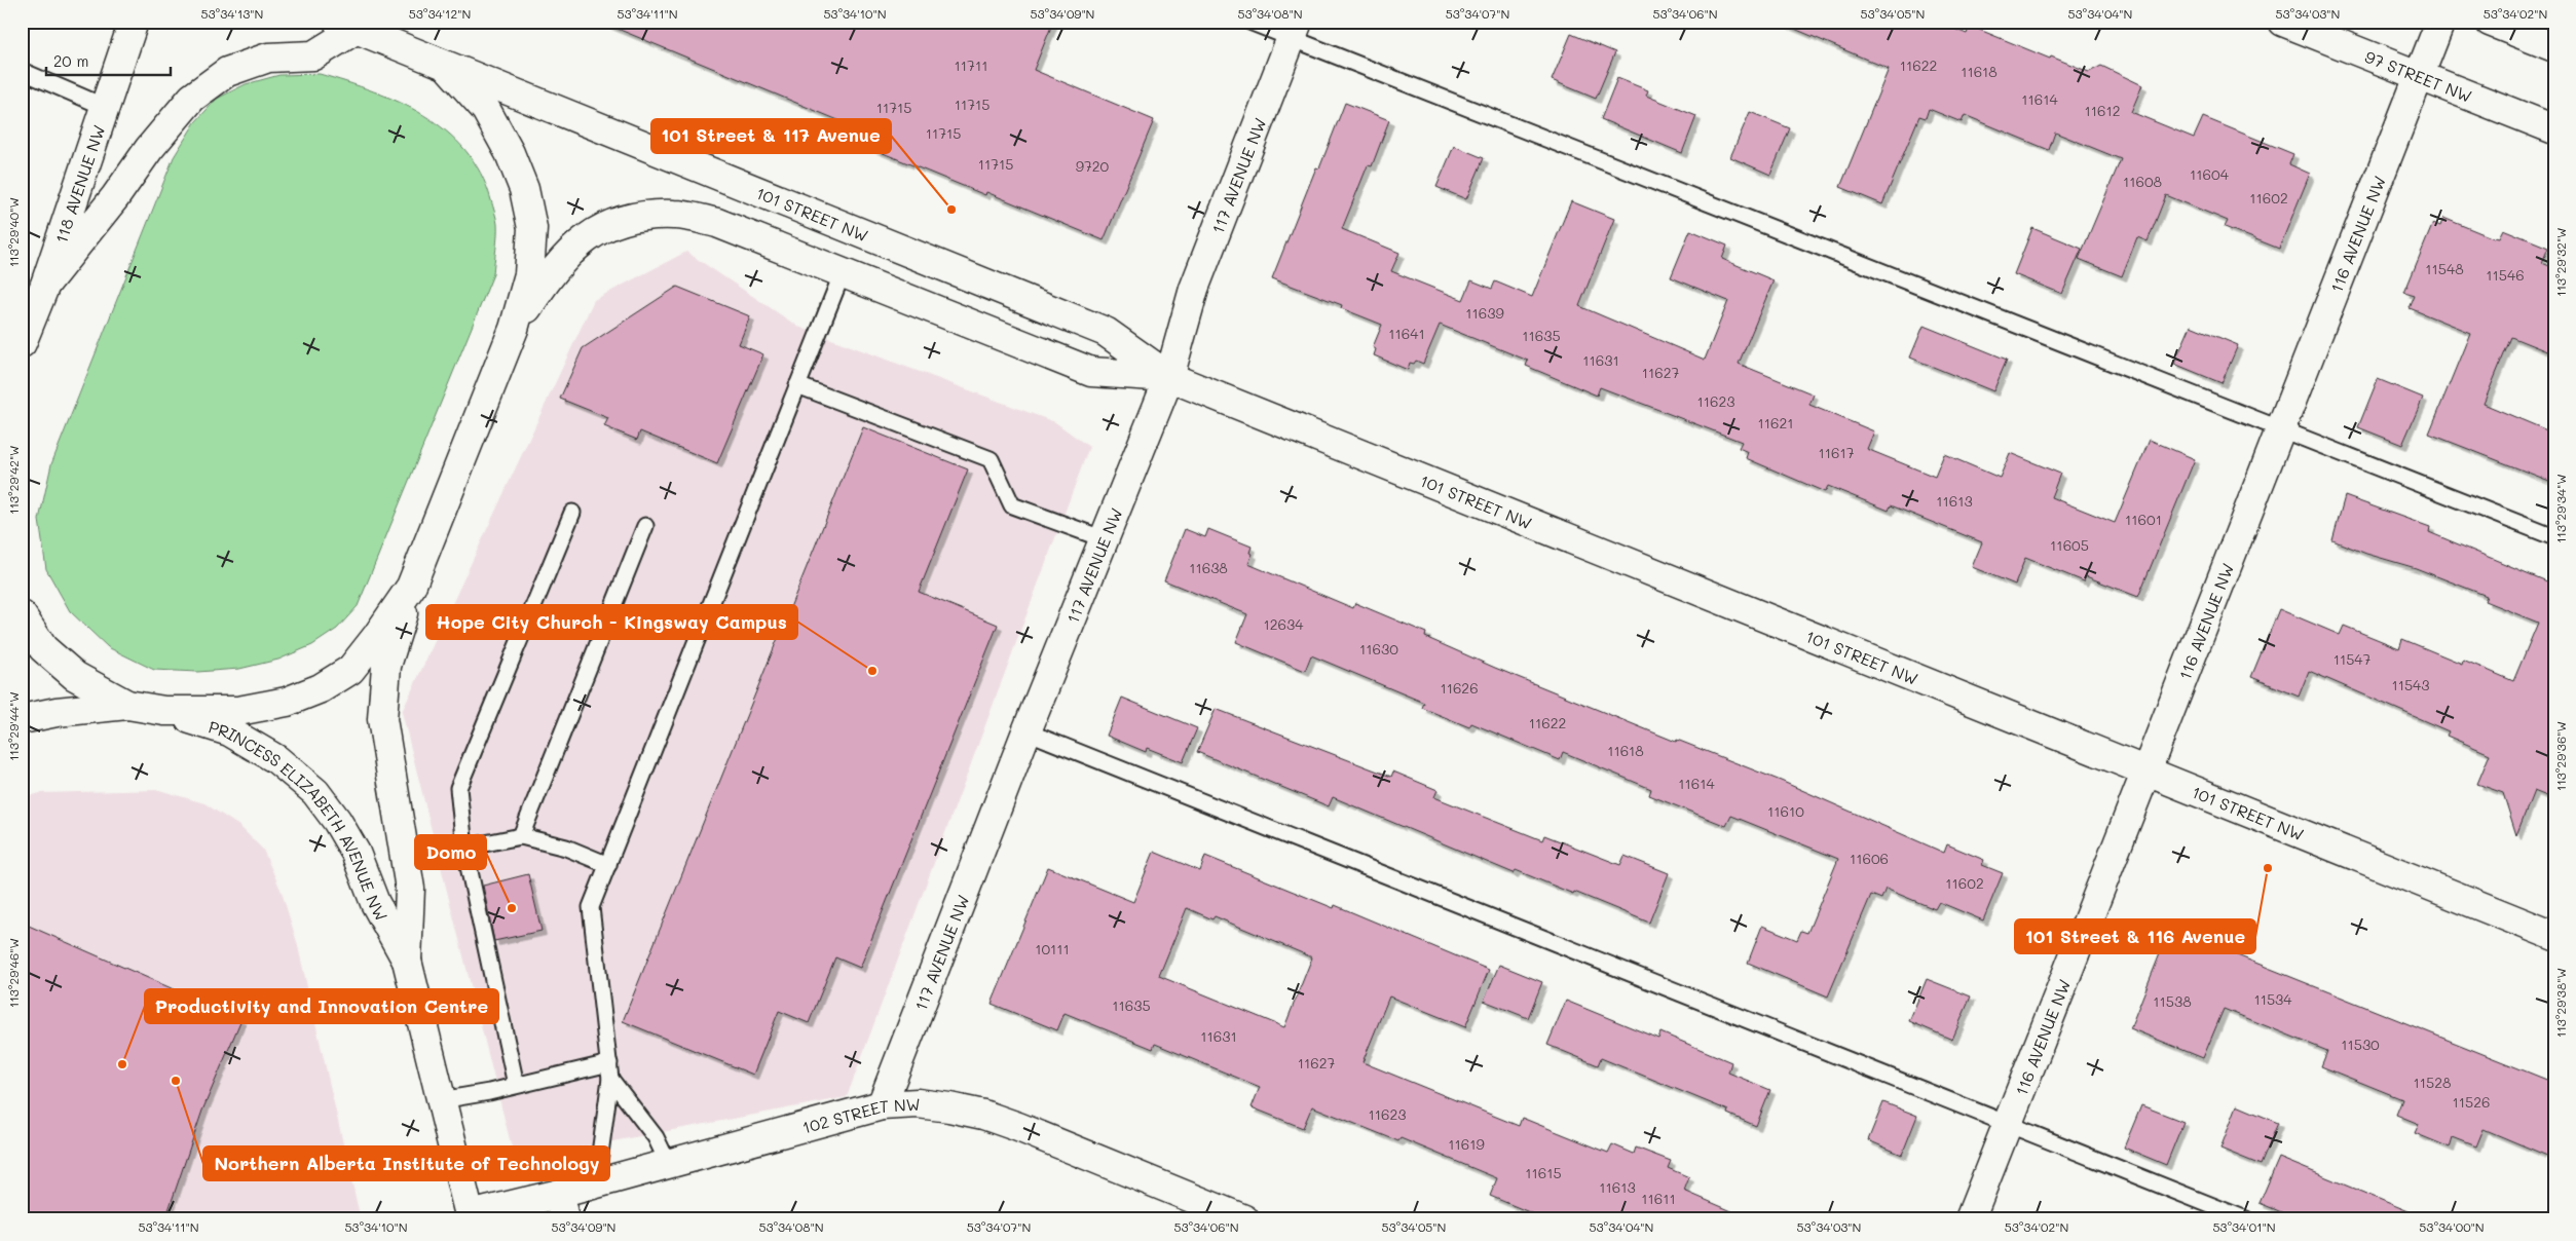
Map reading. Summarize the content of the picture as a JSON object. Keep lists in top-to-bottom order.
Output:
{
  "streets": {
    "street": [
      "97 STREET NW",
      "117 AVENUE NW",
      "118 AVENUE NW",
      "101 STREET NW",
      "116 AVENUE NW",
      "PRINCESS ELIZABETH AVENUE NW",
      "102 STREET NW"
    ]
  },
  "crossings": [
    ["97 STREET NW", "116 AVENUE NW"],
    ["117 AVENUE NW", "101 STREET NW"],
    ["117 AVENUE NW", "102 STREET NW"],
    ["101 STREET NW", "116 AVENUE NW"],
    ["PRINCESS ELIZABETH AVENUE NW", "102 STREET NW"]
  ],
  "places": [
    "101 Street & 117 Avenue",
    "Hope City Church - Kingsway Campus",
    "101 Street & 116 Avenue",
    "Domo",
    "Productivity and Innovation Centre",
    "Northern Alberta Institute of Technology"
  ],
  "house_numbers": [
    "11711",
    "11622",
    "11618",
    "11614",
    "11715",
    "11715",
    "11612",
    "11715",
    "11715",
    "9720",
    "11604",
    "11608",
    "11602",
    "11548",
    "11546",
    "11639",
    "11641",
    "11635",
    "11631",
    "11627",
    "11623",
    "11621",
    "11617",
    "11613",
    "11601",
    "11605",
    "11638",
    "12634",
    "11630",
    "11547",
    "11543",
    "11626",
    "11622",
    "11618",
    "11614",
    "11610",
    "11606",
    "11602",
    "10111",
    "11534",
    "11538",
    "11635",
    "11631",
    "11530",
    "11627",
    "11528",
    "11526",
    "11623",
    "11619",
    "11615",
    "11613",
    "11611"
  ],
  "scale_bar": "20 m",
  "coordinates": [
    "53°34'13\"N",
    "53°34'12\"N",
    "53°34'11\"N",
    "53°34'10\"N",
    "53°34'09\"N",
    "53°34'08\"N",
    "53°34'07\"N",
    "53°34'06\"N",
    "53°34'05\"N",
    "53°34'04\"N",
    "53°34'03\"N",
    "53°34'02\"N",
    "113°29'40\"W",
    "113°29'32\"W",
    "113°29'42\"W",
    "113°29'34\"W",
    "113°29'44\"W",
    "113°29'36\"W",
    "113°29'46\"W",
    "113°29'38\"W",
    "53°34'01\"N",
    "53°34'00\"N"
  ]
}
